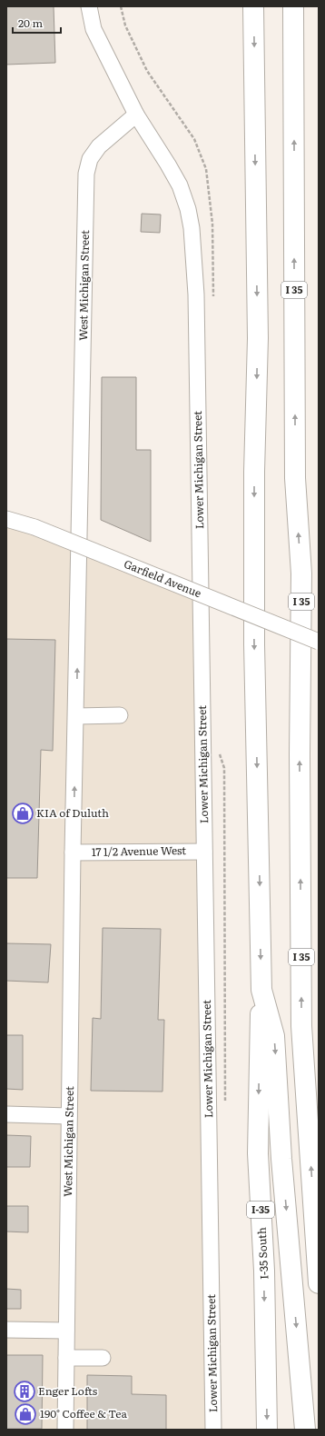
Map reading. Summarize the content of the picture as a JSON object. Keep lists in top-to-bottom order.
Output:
{
  "streets": {
    "highway": ["I 35", "I-35", "I-35 South"],
    "street": [
      "West Michigan Street",
      "Lower Michigan Street",
      "Garfield Avenue",
      "17 1/2 Avenue West"
    ]
  },
  "crossings": [
    ["West Michigan Street", "Lower Michigan Street"],
    ["West Michigan Street", "17 1/2 Avenue West"],
    ["Lower Michigan Street", "17 1/2 Avenue West"]
  ],
  "one_way": ["West Michigan Street"],
  "places": {
    "shop": ["KIA of Duluth", "190° Coffee & Tea"],
    "building": ["Enger Lofts"]
  },
  "scale_bar": "20 m"
}
